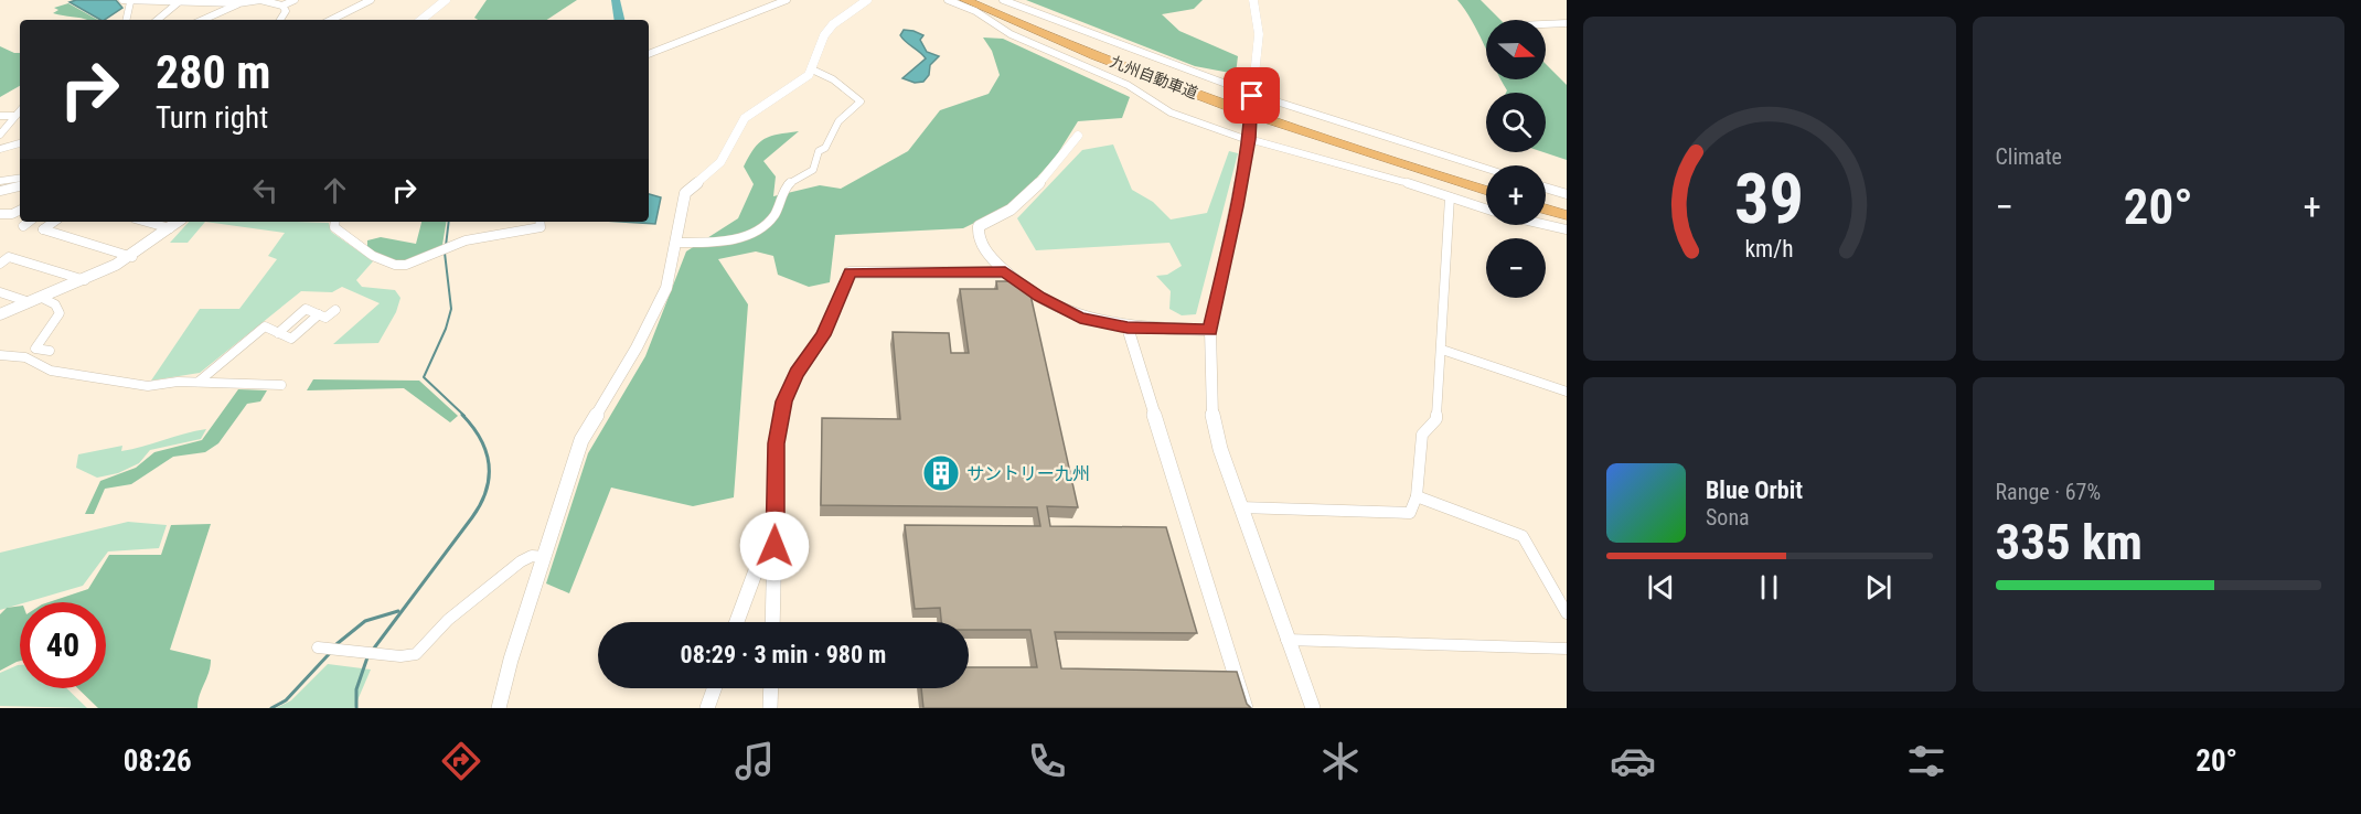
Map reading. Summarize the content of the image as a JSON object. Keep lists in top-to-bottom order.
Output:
{
  "streets": {
    "highway": ["九州自動車道"]
  },
  "places": {
    "building": ["サントリー九州"]
  },
  "north": "right",
  "page": {
    "tile": [
      "Climate",
      ["Range · 67%", "335 km"]
    ],
    "map_buttons": ["+", "−"],
    "turn": ["280 m", "Turn right"],
    "heat": ["−", "20°", "+"],
    "song": ["Blue Orbit", "Sona"],
    "limit": "40",
    "trip": "08:29 · 3 min · 980 m",
    "tabs": ["08:26", "20°"],
    "gauge": ["39", "km/h"]
  }
}
